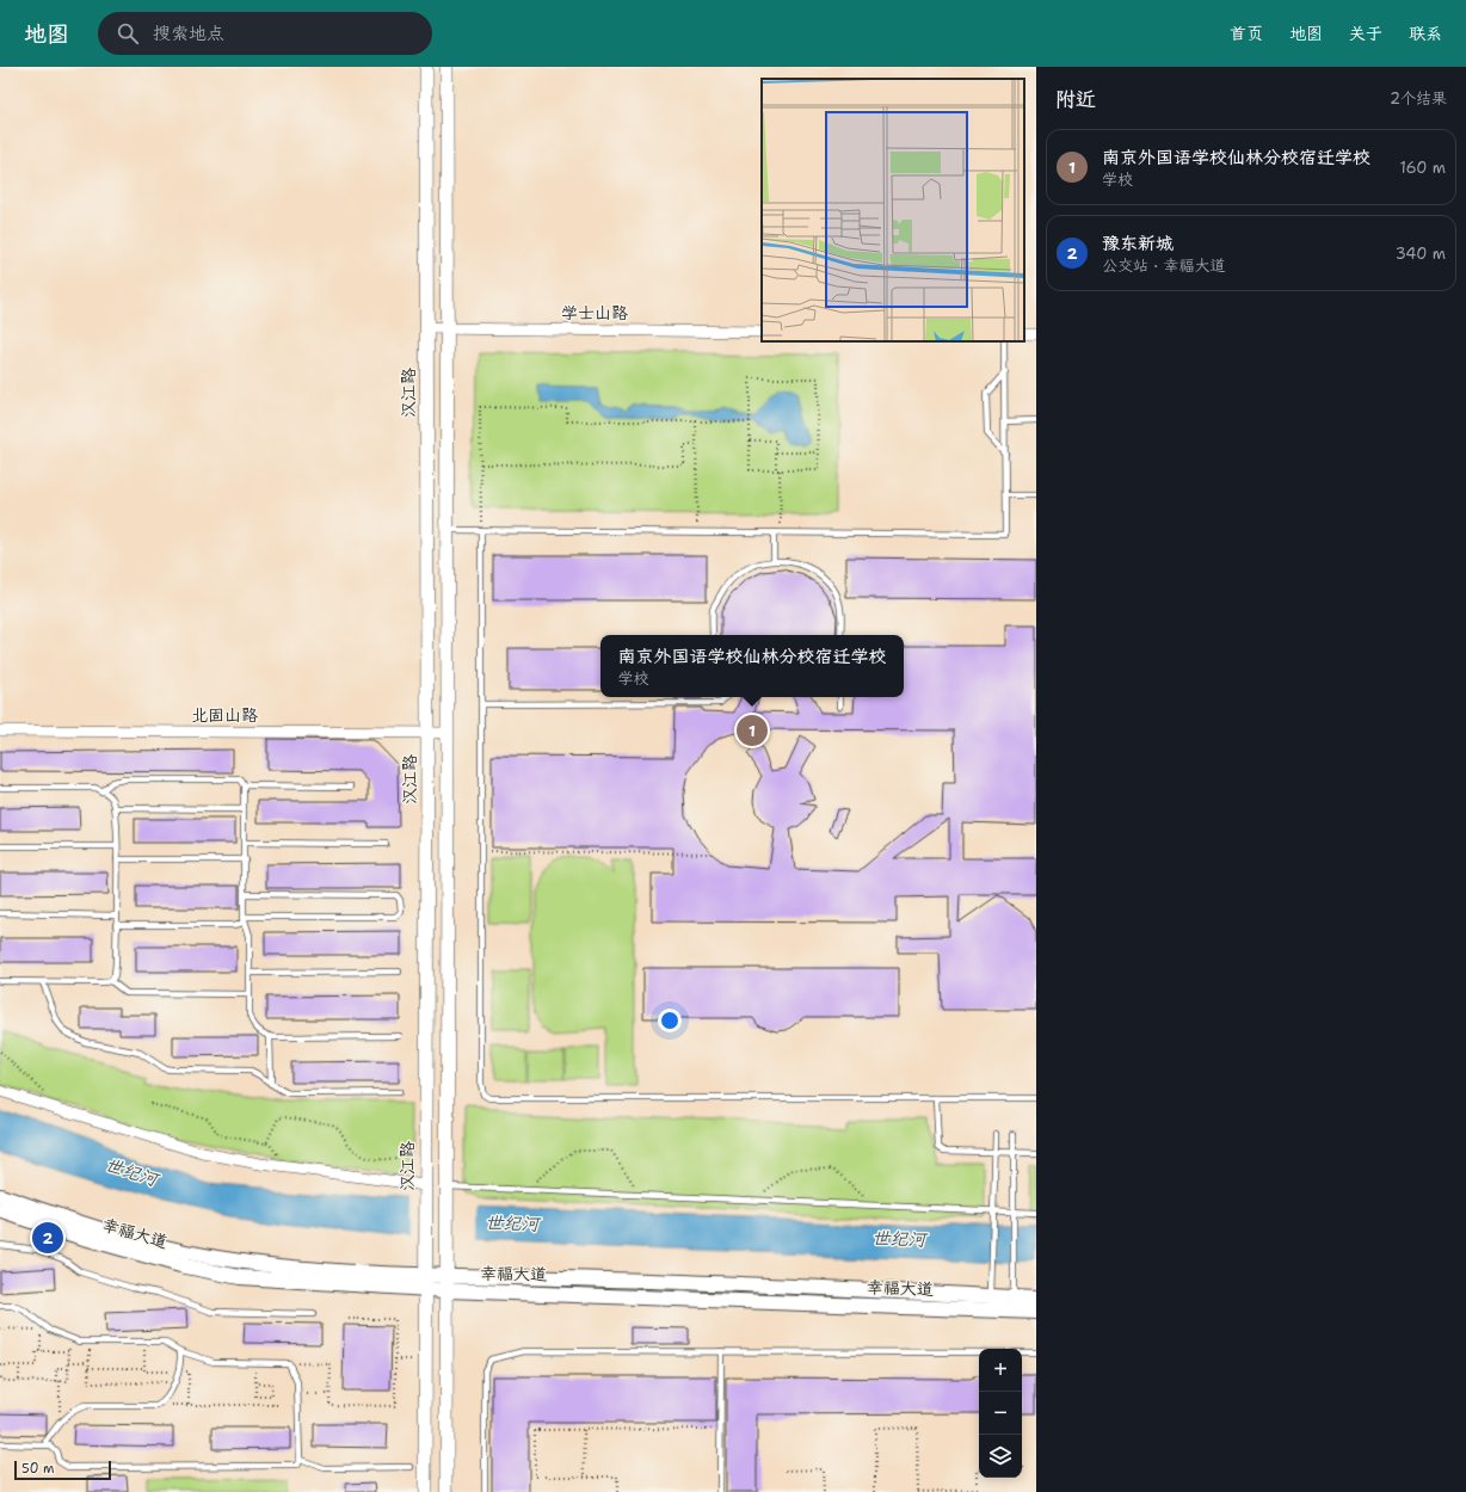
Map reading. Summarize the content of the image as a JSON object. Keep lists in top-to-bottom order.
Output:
{
  "streets": {
    "main road": ["幸福大道"],
    "street": ["学士山路", "汉江路", "北固山路"]
  },
  "crossings": [
    ["学士山路", "汉江路"],
    ["汉江路", "北固山路"],
    ["汉江路", "幸福大道"]
  ],
  "water": ["世纪河"],
  "scale_bar": "50 m",
  "page": {
    "header": "地图",
    "search": "搜索地点",
    "nav": [
      "首页",
      "地图",
      "关于",
      "联系"
    ],
    "heading": ["附近", "2个结果"],
    "list": [
      {
        "mark": "1",
        "name": "南京外国语学校仙林分校宿迁学校",
        "note": "学校",
        "value": "160 m"
      },
      {
        "mark": "2",
        "name": "豫东新城",
        "note": "公交站 · 幸福大道",
        "value": "340 m"
      }
    ],
    "popup": ["南京外国语学校仙林分校宿迁学校", "学校"],
    "pins": ["1", "2"],
    "map_buttons": ["+", "−"],
    "scale": "50 m"
  }
}
